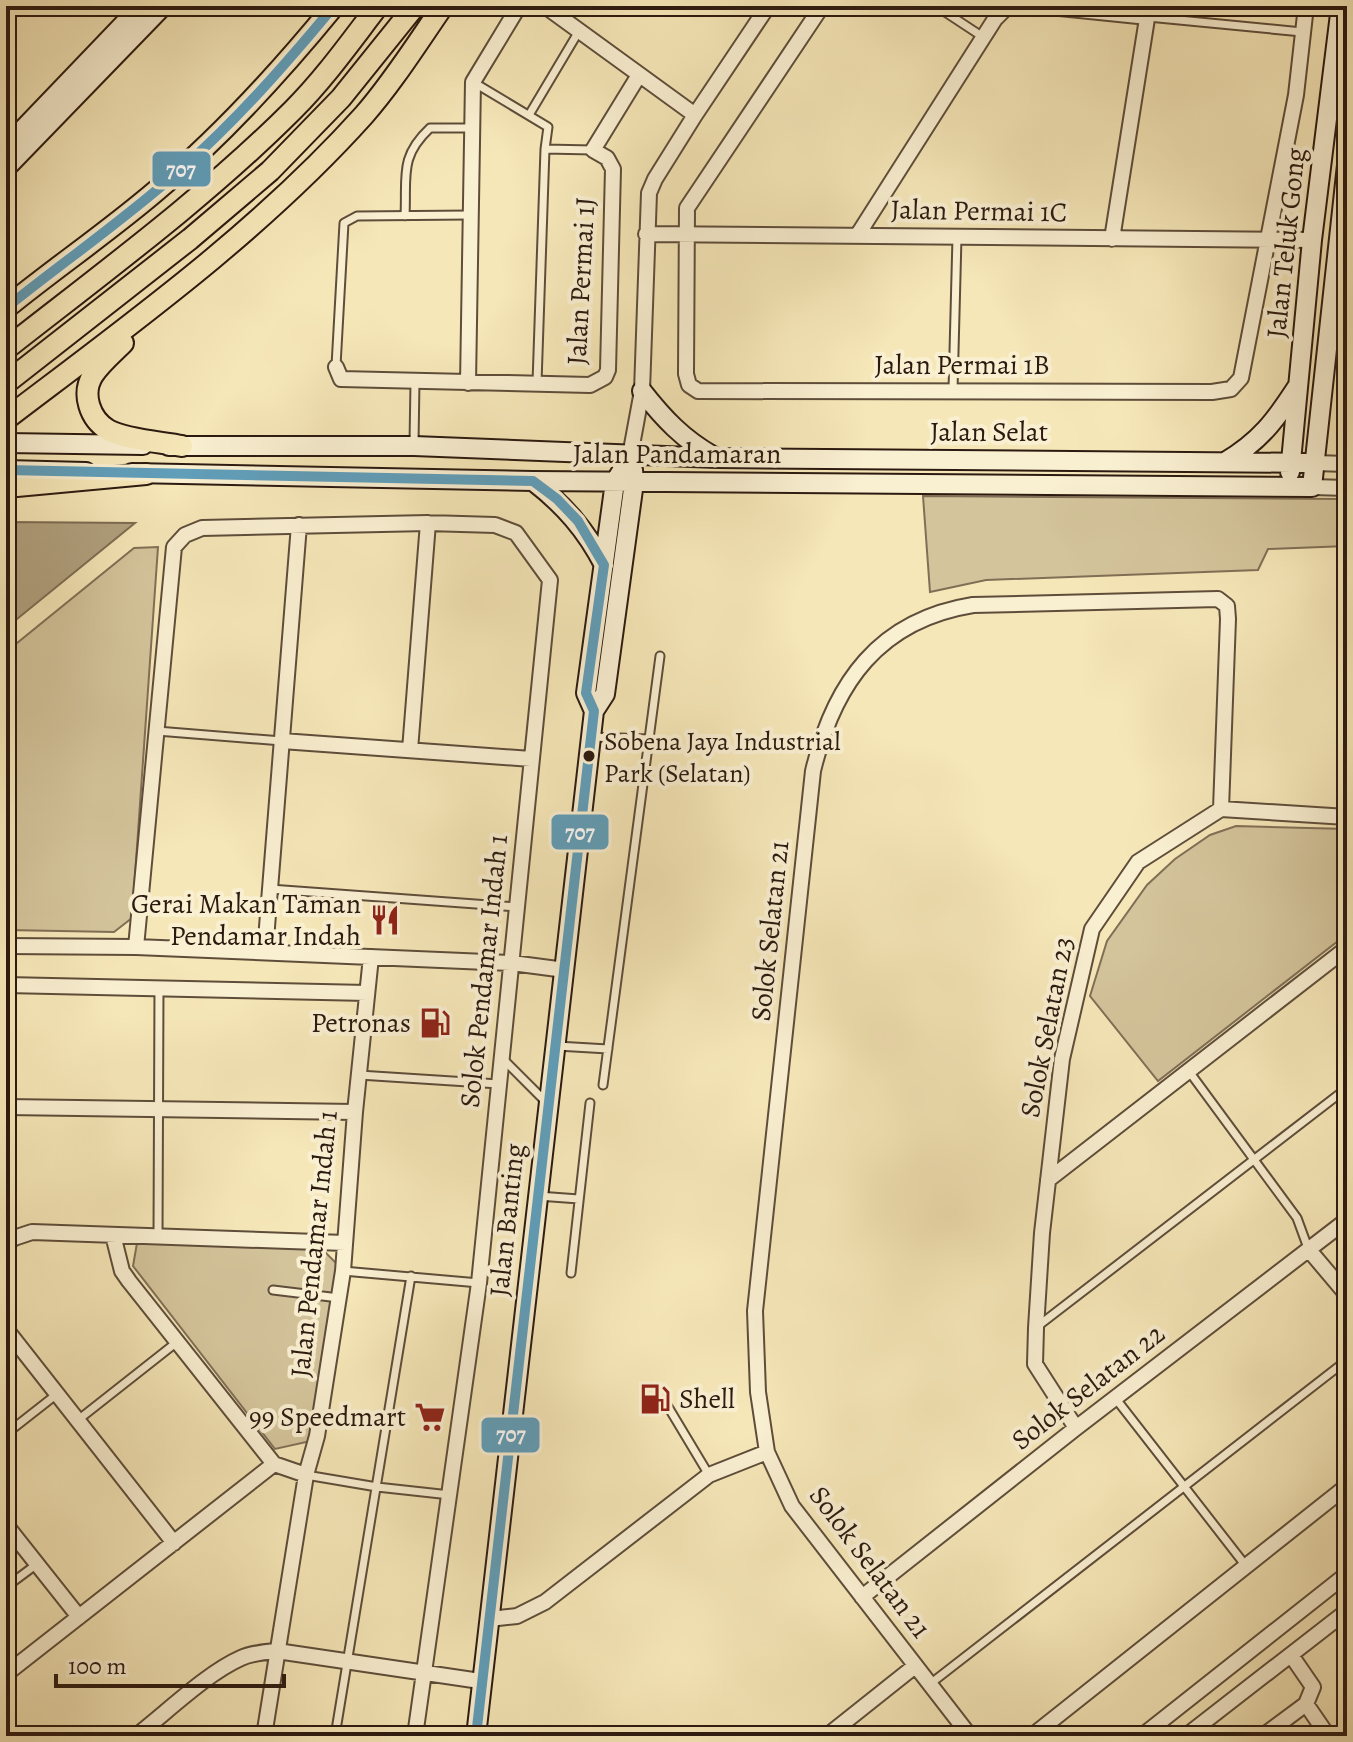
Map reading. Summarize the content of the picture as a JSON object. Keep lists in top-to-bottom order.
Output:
{
  "streets": {
    "main road": [
      "Jalan Teluk Gong",
      "Jalan Selat",
      "Jalan Pandamaran",
      "Jalan Banting"
    ],
    "street": [
      "Jalan Permai 1C",
      "Jalan Permai 1J",
      "Jalan Permai 1B",
      "Solok Selatan 21",
      "Solok Pendamar Indah 1",
      "Solok Selatan 23",
      "Jalan Pendamar Indah 1",
      "Solok Selatan 22"
    ]
  },
  "crossings": [
    ["Jalan Permai 1C", "Jalan Teluk Gong"],
    ["Jalan Permai 1C", "Jalan Permai 1B"],
    ["Jalan Teluk Gong", "Jalan Selat"],
    ["Jalan Teluk Gong", "Jalan Pandamaran"],
    ["Jalan Selat", "Jalan Pandamaran"],
    ["Jalan Selat", "Jalan Banting"],
    ["Jalan Pandamaran", "Jalan Banting"],
    ["Solok Selatan 21", "Solok Selatan 23"],
    ["Solok Selatan 21", "Solok Selatan 22"],
    ["Solok Selatan 23", "Solok Selatan 22"]
  ],
  "places": {
    "other": ["Sobena Jaya Industrial Park (Selatan)"],
    "restaurant": ["Gerai Makan Taman Pendamar Indah"],
    "fuel station": ["Petronas", "Shell"],
    "supermarket": ["99 Speedmart"]
  },
  "lines": ["transit line 707"],
  "scale_bar": "100 m"
}
